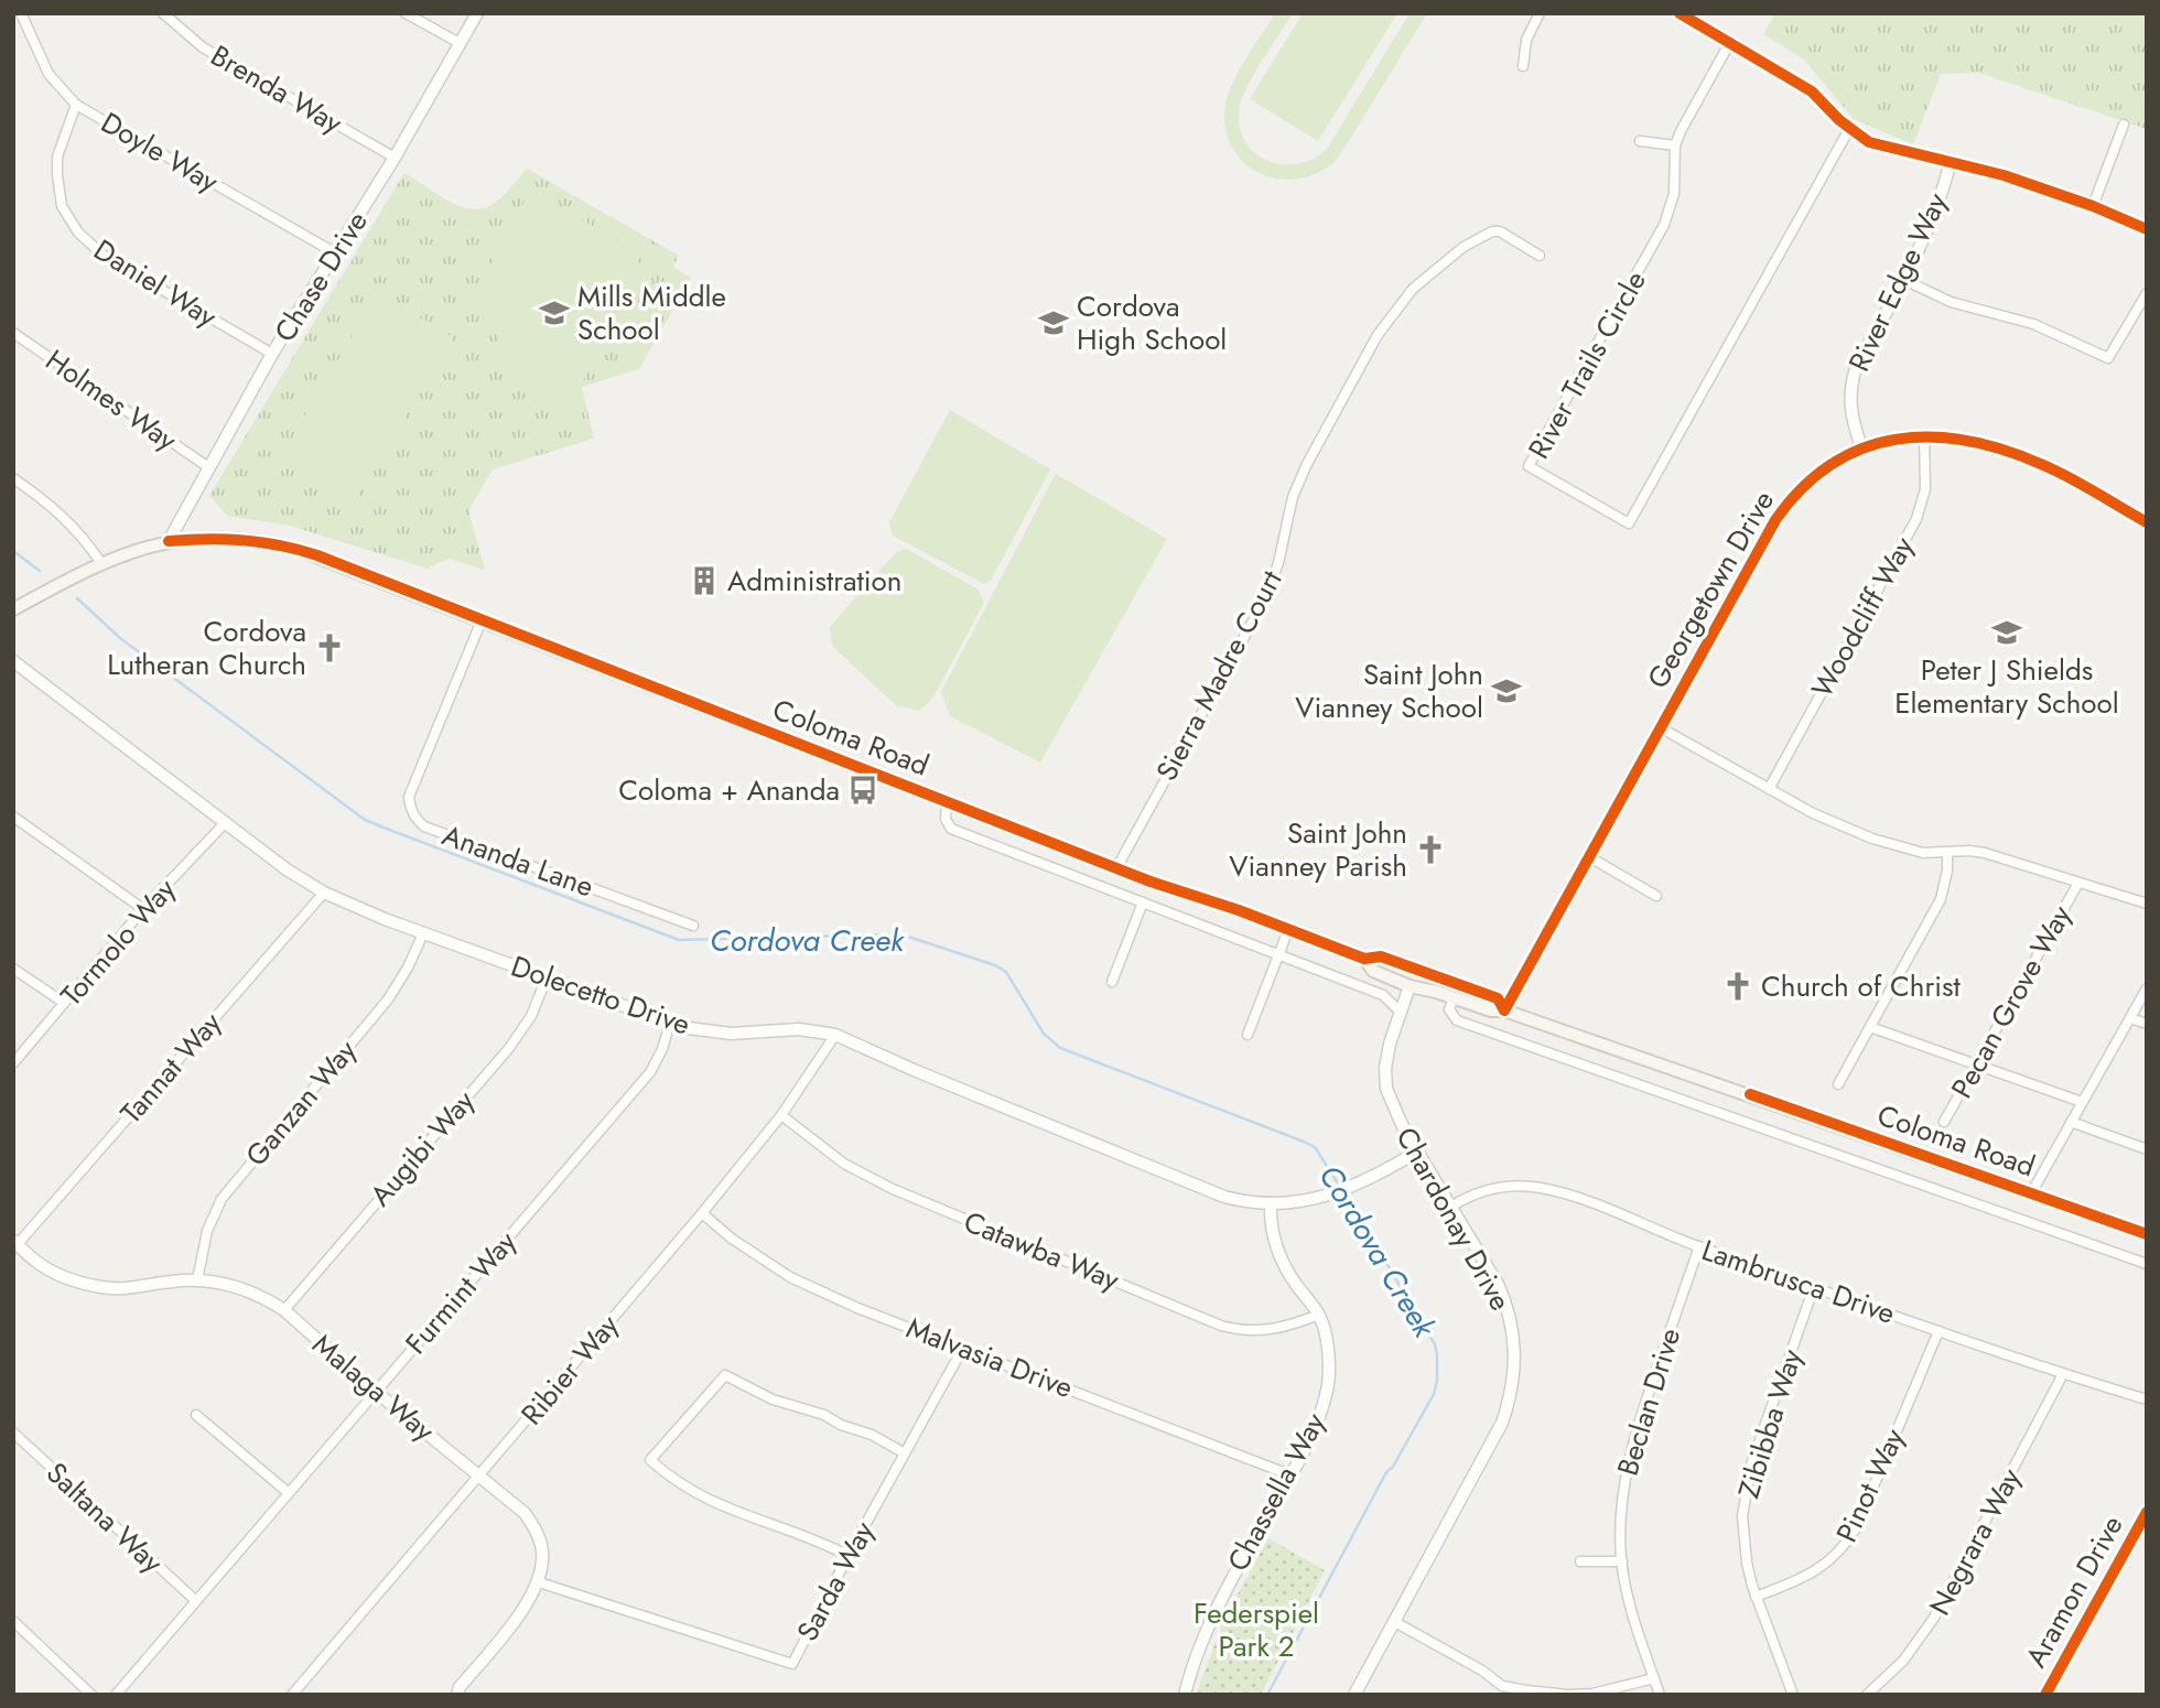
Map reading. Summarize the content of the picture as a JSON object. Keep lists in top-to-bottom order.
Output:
{
  "streets": {
    "main road": ["Coloma Road"],
    "street": [
      "Brenda Way",
      "Doyle Way",
      "Chase Drive",
      "River Edge Way",
      "Daniel Way",
      "River Trails Circle",
      "Holmes Way",
      "Georgetown Drive",
      "Woodcliff Way",
      "Sierra Madre Court",
      "Ananda Lane",
      "Tormolo Way",
      "Dolecetto Drive",
      "Pecan Grove Way",
      "Tannat Way",
      "Ganzan Way",
      "Augibi Way",
      "Chardonay Drive",
      "Catawba Way",
      "Lambrusca Drive",
      "Furmint Way",
      "Malvasia Drive",
      "Ribier Way",
      "Malaga Way",
      "Beclan Drive",
      "Zibibba Way",
      "Pinot Way",
      "Chassella Way",
      "Saltana Way",
      "Negrara Way",
      "Sarda Way",
      "Aramon Drive"
    ]
  },
  "crossings": [
    ["Brenda Way", "Chase Drive"],
    ["Doyle Way", "Chase Drive"],
    ["Doyle Way", "Daniel Way"],
    ["Chase Drive", "Daniel Way"],
    ["Chase Drive", "Holmes Way"],
    ["Chase Drive", "Coloma Road"],
    ["River Edge Way", "Georgetown Drive"],
    ["Georgetown Drive", "Woodcliff Way"],
    ["Georgetown Drive", "Coloma Road"],
    ["Sierra Madre Court", "Coloma Road"],
    ["Coloma Road", "Ananda Lane"],
    ["Coloma Road", "Chardonay Drive"],
    ["Tormolo Way", "Dolecetto Drive"],
    ["Dolecetto Drive", "Tannat Way"],
    ["Dolecetto Drive", "Ganzan Way"],
    ["Dolecetto Drive", "Augibi Way"],
    ["Dolecetto Drive", "Chardonay Drive"],
    ["Dolecetto Drive", "Furmint Way"],
    ["Dolecetto Drive", "Ribier Way"],
    ["Dolecetto Drive", "Chassella Way"],
    ["Tannat Way", "Malaga Way"],
    ["Ganzan Way", "Malaga Way"],
    ["Augibi Way", "Malaga Way"],
    ["Chardonay Drive", "Lambrusca Drive"],
    ["Catawba Way", "Ribier Way"],
    ["Catawba Way", "Chassella Way"],
    ["Lambrusca Drive", "Beclan Drive"],
    ["Lambrusca Drive", "Zibibba Way"],
    ["Lambrusca Drive", "Pinot Way"],
    ["Lambrusca Drive", "Negrara Way"],
    ["Furmint Way", "Malaga Way"],
    ["Furmint Way", "Saltana Way"],
    ["Malvasia Drive", "Ribier Way"],
    ["Malvasia Drive", "Chassella Way"],
    ["Malvasia Drive", "Sarda Way"],
    ["Ribier Way", "Malaga Way"],
    ["Malaga Way", "Sarda Way"],
    ["Zibibba Way", "Pinot Way"]
  ],
  "water": ["Cordova Creek"],
  "parks": ["Federspiel Park 2"],
  "places": {
    "school or university": [
      "Mills Middle School",
      "Cordova High School",
      "Peter J Shields Elementary School",
      "Saint John Vianney School"
    ],
    "building": ["Administration"],
    "church": ["Cordova Lutheran Church", "Saint John Vianney Parish", "Church of Christ"],
    "bus stop": ["Coloma + Ananda"]
  }
}
